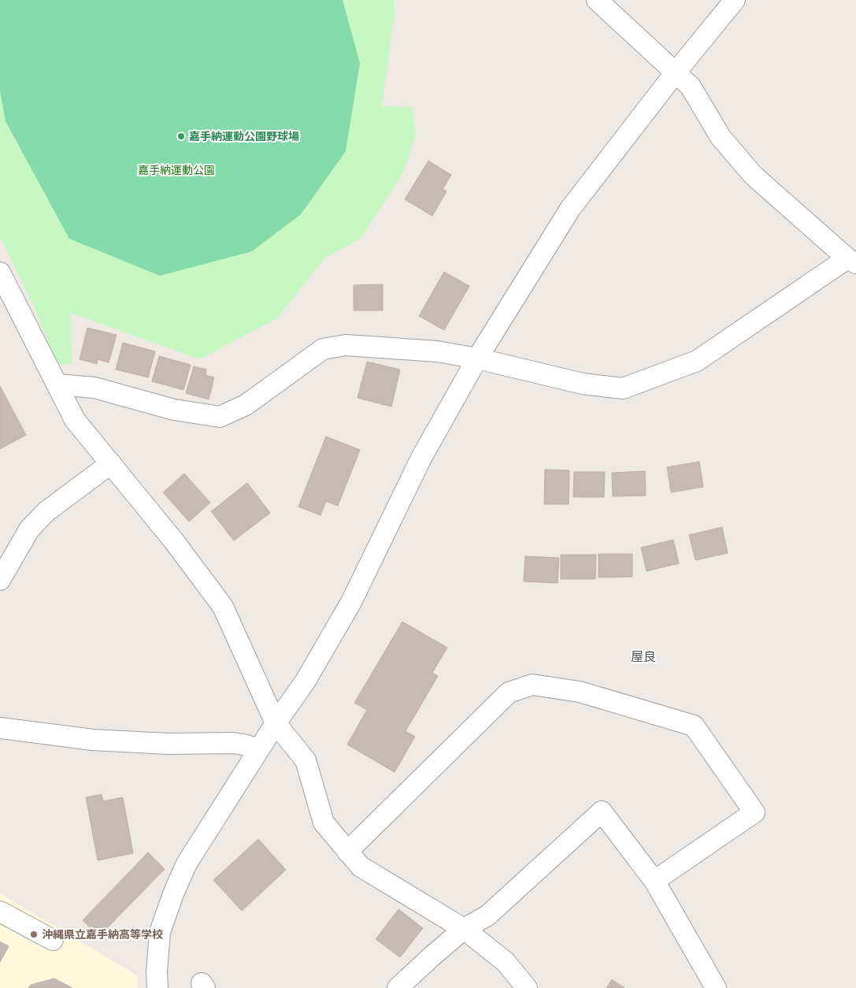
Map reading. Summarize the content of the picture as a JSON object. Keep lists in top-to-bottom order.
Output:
{
  "districts": ["屋良"],
  "parks": ["嘉手納運動公園"],
  "places": ["嘉手納運動公園野球場", "沖縄県立嘉手納高等学校"]
}
